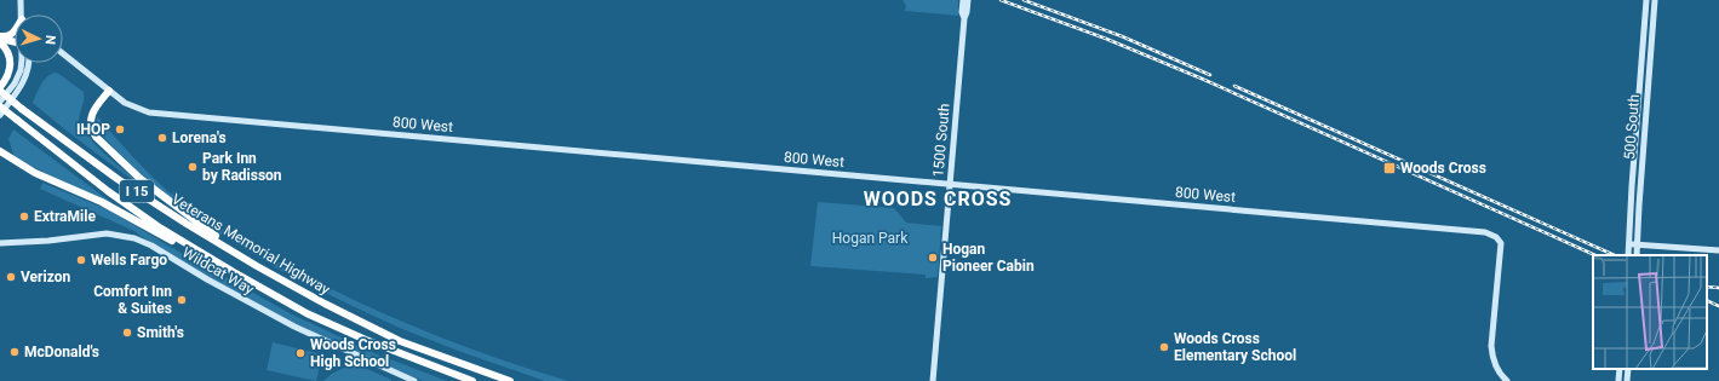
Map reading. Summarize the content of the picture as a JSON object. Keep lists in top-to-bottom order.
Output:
{
  "streets": {
    "highway": ["I 15", "Veterans Memorial Highway"],
    "street": [
      "800 West",
      "500 South",
      "1500 South",
      "Wildcat Way"
    ]
  },
  "crossings": [
    ["800 West", "1500 South"]
  ],
  "districts": ["WOODS CROSS"],
  "parks": ["Hogan Park"],
  "places": {
    "other": [
      "IHOP",
      "Lorena's",
      "Park Inn by Radisson",
      "ExtraMile",
      "Hogan Pioneer Cabin",
      "Wells Fargo",
      "Verizon",
      "Comfort Inn & Suites",
      "Smith's",
      "Woods Cross Elementary School",
      "McDonald's",
      "Woods Cross High School"
    ],
    "transit": ["Woods Cross"]
  },
  "north": "right"
}
